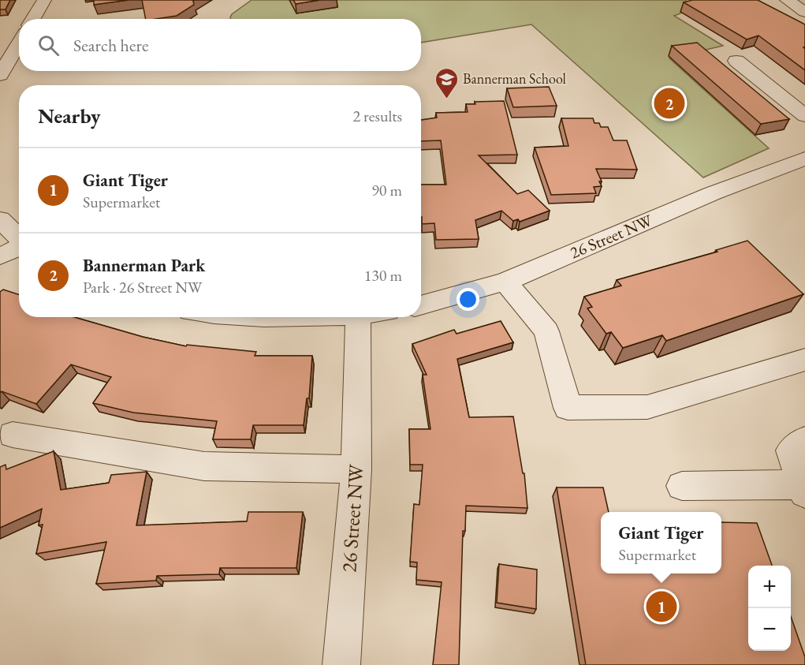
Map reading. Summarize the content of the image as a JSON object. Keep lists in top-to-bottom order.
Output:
{
  "streets": {
    "street": ["26 Street NW"]
  },
  "places": {
    "school or university": ["Bannerman School"]
  },
  "page": {
    "search": "Search here",
    "heading": ["Nearby", "2 results"],
    "pins": ["2", "1"],
    "list": [
      {
        "mark": "1",
        "name": "Giant Tiger",
        "note": "Supermarket",
        "value": "90 m"
      },
      {
        "mark": "2",
        "name": "Bannerman Park",
        "note": "Park · 26 Street NW",
        "value": "130 m"
      }
    ],
    "popup": ["Giant Tiger", "Supermarket"],
    "map_buttons": ["+", "−"]
  }
}
